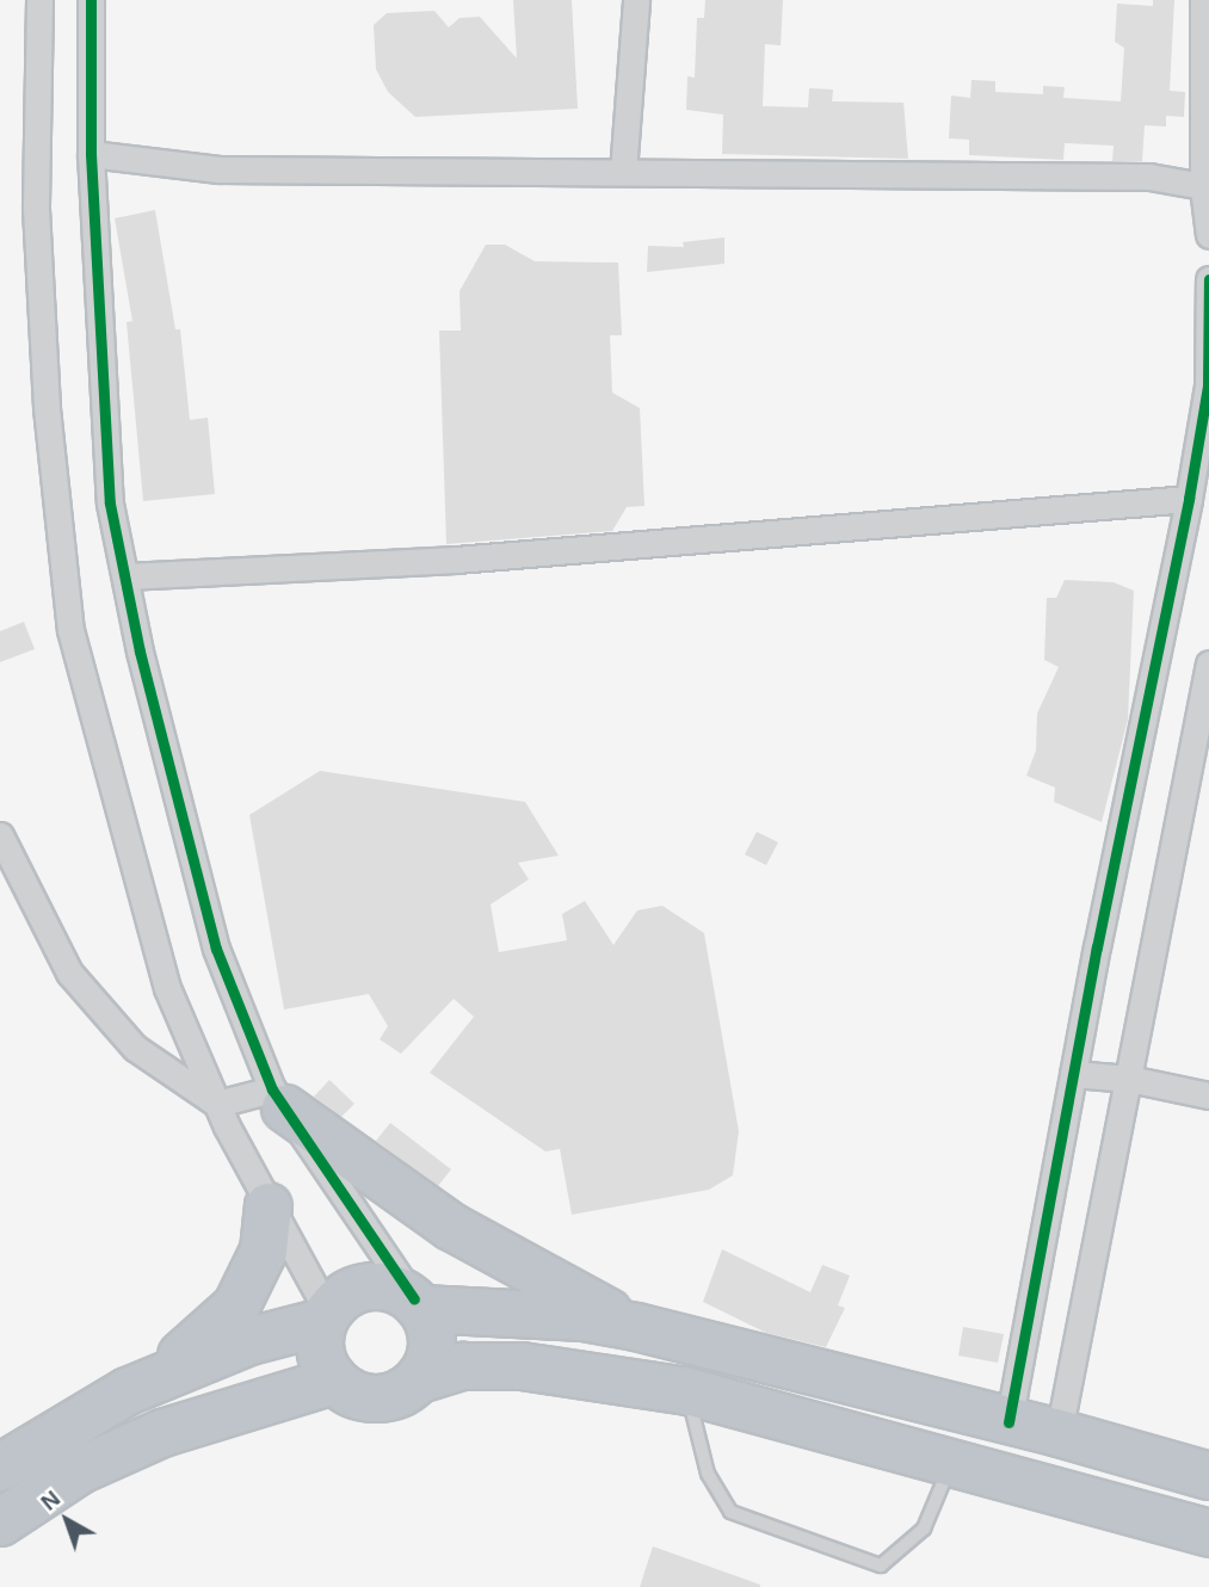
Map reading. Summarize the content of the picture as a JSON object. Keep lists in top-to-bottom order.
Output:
{
  "north": "top left"
}
